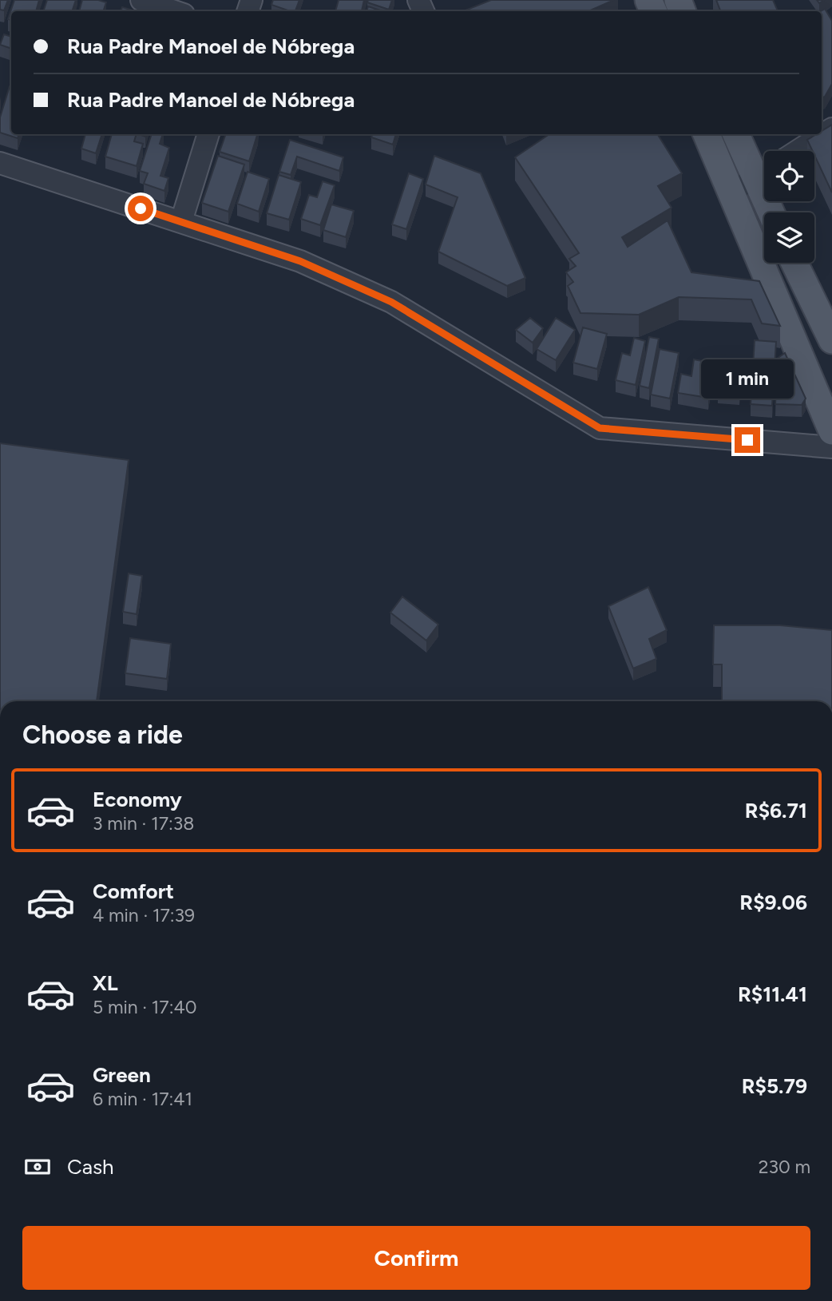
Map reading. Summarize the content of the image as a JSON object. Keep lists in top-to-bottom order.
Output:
{
  "page": {
    "banner": ["Rua Padre Manoel de Nóbrega", "Rua Padre Manoel de Nóbrega"],
    "bubble": "1 min",
    "heading": "Choose a ride",
    "list": [
      {
        "name": "Economy",
        "note": "3 min · 17:38",
        "value": "R$6.71"
      },
      {
        "name": "Comfort",
        "note": "4 min · 17:39",
        "value": "R$9.06"
      },
      {
        "name": "XL",
        "note": "5 min · 17:40",
        "value": "R$11.41"
      },
      {
        "name": "Green",
        "note": "6 min · 17:41",
        "value": "R$5.79"
      }
    ],
    "pay": ["Cash", "230 m"],
    "buttons": "Confirm"
  }
}
